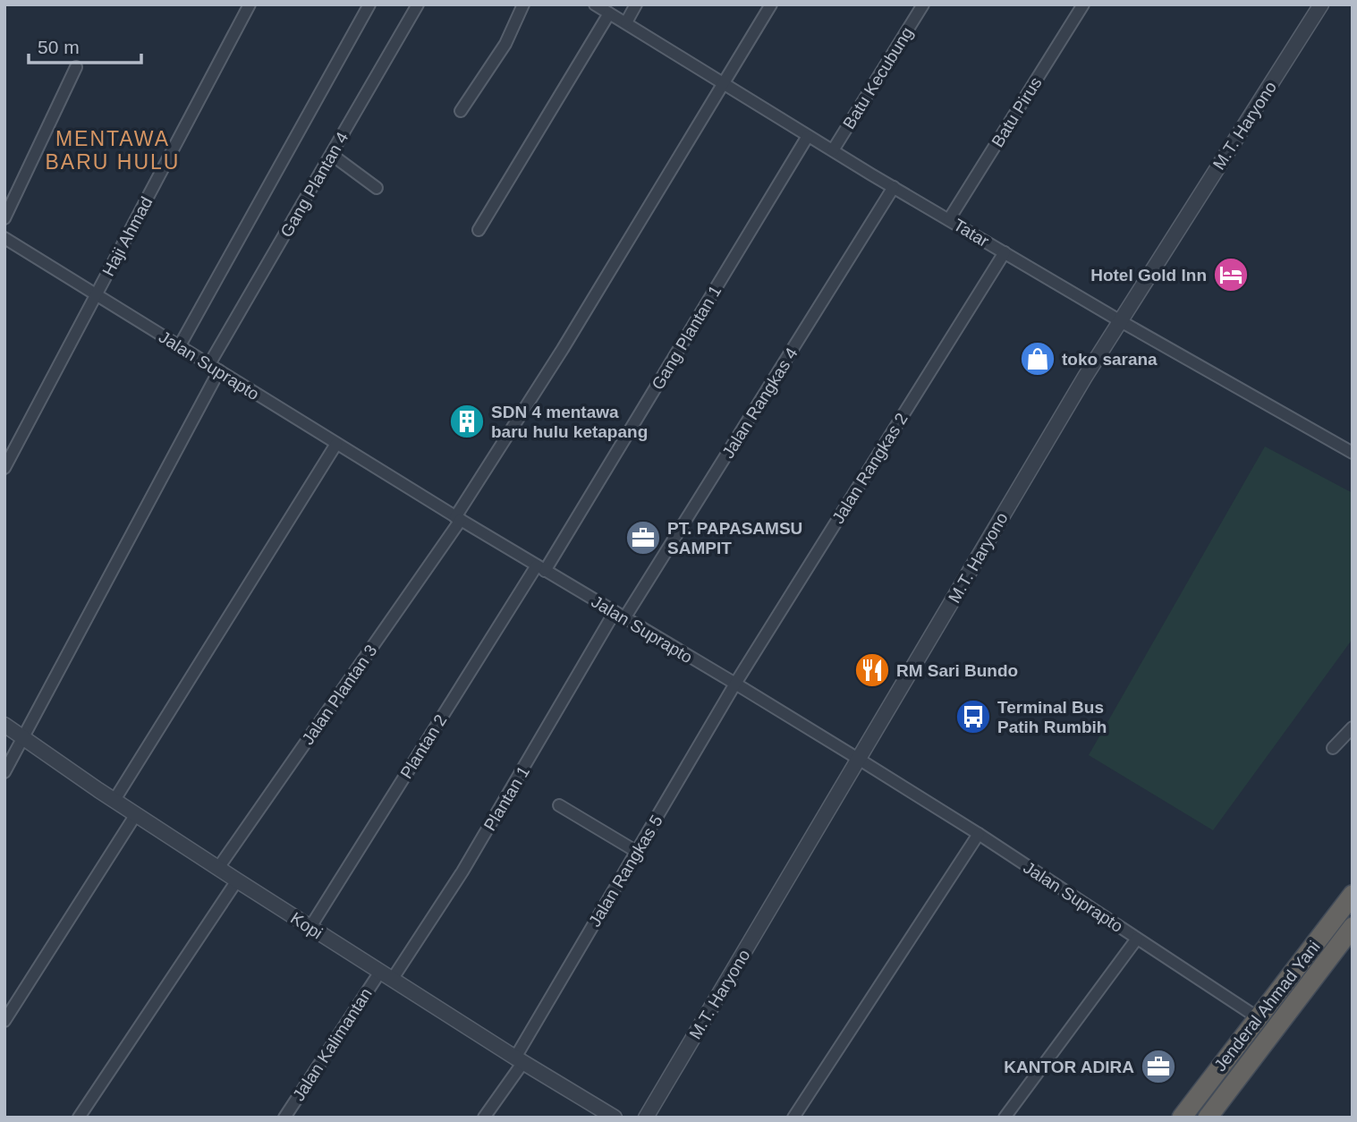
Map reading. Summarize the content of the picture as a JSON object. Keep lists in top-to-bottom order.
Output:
{
  "streets": {
    "highway": ["Jenderal Ahmad Yani"],
    "street": [
      "Batu Kecubung",
      "Batu Pirus",
      "M.T. Haryono",
      "Gang Plantan 4",
      "Tatar",
      "Haji Ahmad",
      "Gang Plantan 1",
      "Jalan Suprapto",
      "Jalan Rangkas 4",
      "Jalan Rangkas 2",
      "Jalan Plantan 3",
      "Plantan 2",
      "Plantan 1",
      "Jalan Rangkas 5",
      "Kopi",
      "Jalan Kalimantan"
    ]
  },
  "crossings": [
    ["Batu Kecubung", "Tatar"],
    ["Batu Pirus", "Tatar"],
    ["M.T. Haryono", "Tatar"],
    ["M.T. Haryono", "Jalan Suprapto"],
    ["Gang Plantan 4", "Jalan Suprapto"],
    ["Gang Plantan 4", "Kopi"],
    ["Tatar", "Gang Plantan 1"],
    ["Tatar", "Jalan Rangkas 4"],
    ["Tatar", "Jalan Rangkas 2"],
    ["Tatar", "Jalan Plantan 3"],
    ["Haji Ahmad", "Jalan Suprapto"],
    ["Gang Plantan 1", "Jalan Suprapto"],
    ["Gang Plantan 1", "Plantan 2"],
    ["Jalan Suprapto", "Jalan Rangkas 4"],
    ["Jalan Suprapto", "Jalan Rangkas 2"],
    ["Jalan Suprapto", "Jalan Plantan 3"],
    ["Jalan Suprapto", "Plantan 2"],
    ["Jalan Suprapto", "Plantan 1"],
    ["Jalan Suprapto", "Jalan Rangkas 5"],
    ["Jalan Suprapto", "Jenderal Ahmad Yani"],
    ["Jalan Rangkas 4", "Plantan 1"],
    ["Jalan Rangkas 2", "Jalan Rangkas 5"],
    ["Jalan Plantan 3", "Kopi"],
    ["Plantan 2", "Kopi"],
    ["Plantan 1", "Kopi"],
    ["Plantan 1", "Jalan Kalimantan"],
    ["Jalan Rangkas 5", "Kopi"],
    ["Kopi", "Jalan Kalimantan"]
  ],
  "districts": ["MENTAWA BARU HULU"],
  "places": {
    "hotel": ["Hotel Gold Inn"],
    "shop": ["toko sarana"],
    "building": ["SDN 4 mentawa baru hulu ketapang"],
    "office": ["PT. PAPASAMSU SAMPIT", "KANTOR ADIRA"],
    "restaurant": ["RM Sari Bundo"],
    "bus stop": ["Terminal Bus Patih Rumbih"]
  },
  "scale_bar": "50 m"
}
